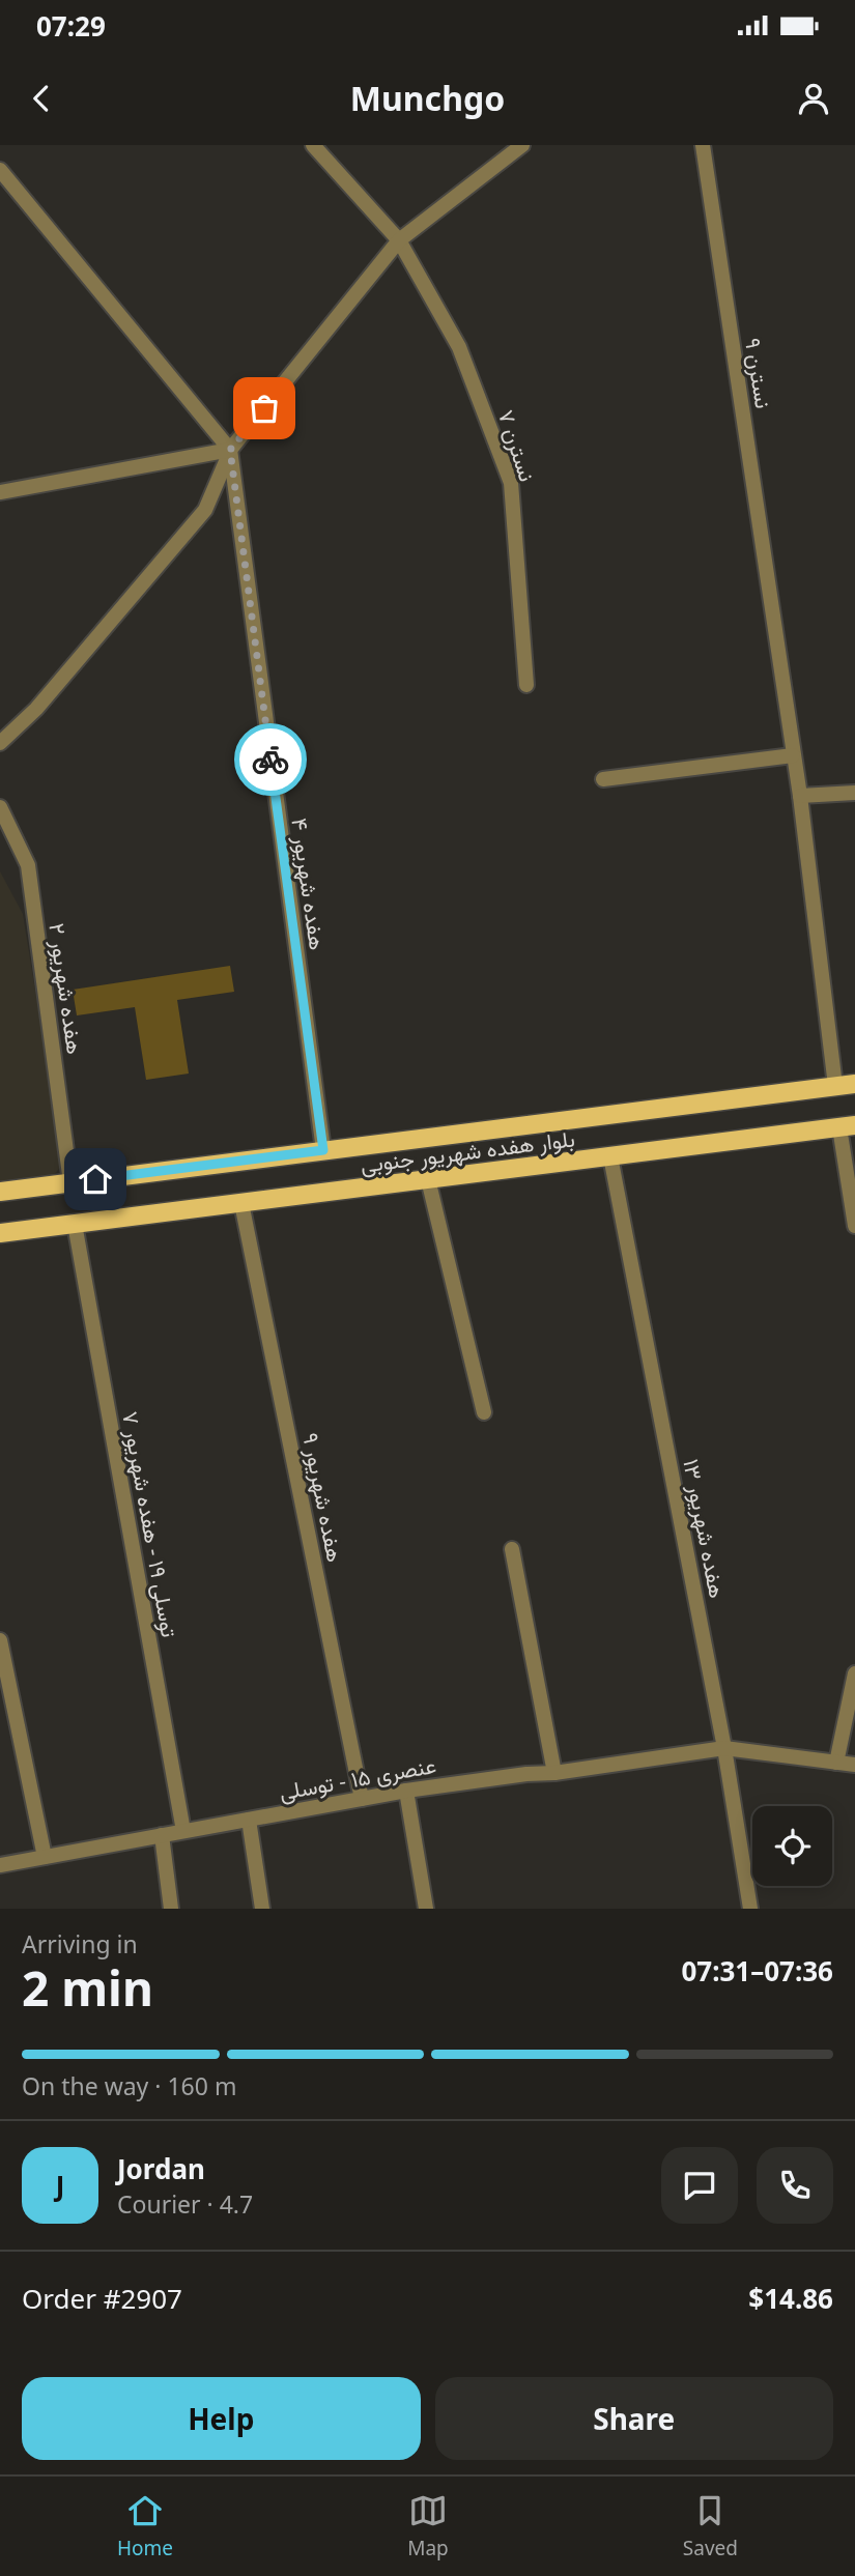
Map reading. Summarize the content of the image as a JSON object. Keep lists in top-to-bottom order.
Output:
{
  "streets": {
    "main road": ["بلوار هفده شهریور جنوبی"],
    "street": [
      "نسترن ۹",
      "نسترن ۷",
      "هفده شهریور ۴",
      "هفده شهریور ۲",
      "هفده شهریور ۹",
      "توسلی ۱۹ - هفده شهریور ۷",
      "هفده شهریور ۱۳",
      "عنصری ۱۵ - توسلی"
    ]
  },
  "crossings": [
    ["نسترن ۹", "بلوار هفده شهریور جنوبی"],
    ["هفده شهریور ۴", "بلوار هفده شهریور جنوبی"],
    ["هفده شهریور ۲", "بلوار هفده شهریور جنوبی"],
    ["بلوار هفده شهریور جنوبی", "هفده شهریور ۹"],
    ["بلوار هفده شهریور جنوبی", "توسلی ۱۹ - هفده شهریور ۷"],
    ["بلوار هفده شهریور جنوبی", "هفده شهریور ۱۳"],
    ["هفده شهریور ۹", "عنصری ۱۵ - توسلی"],
    ["توسلی ۱۹ - هفده شهریور ۷", "عنصری ۱۵ - توسلی"],
    ["هفده شهریور ۱۳", "عنصری ۱۵ - توسلی"]
  ],
  "page": {
    "status": "07:29",
    "header": "Munchgo",
    "heading": ["2 min", "Arriving in", "07:31–07:36"],
    "panel": [
      "Jordan",
      "Courier · 4.7",
      "Order #2907",
      "$14.86"
    ],
    "bar": "On the way · 160 m",
    "round": "J",
    "buttons": ["Help", "Share"],
    "tabs": ["Home", "Map", "Saved"]
  }
}
